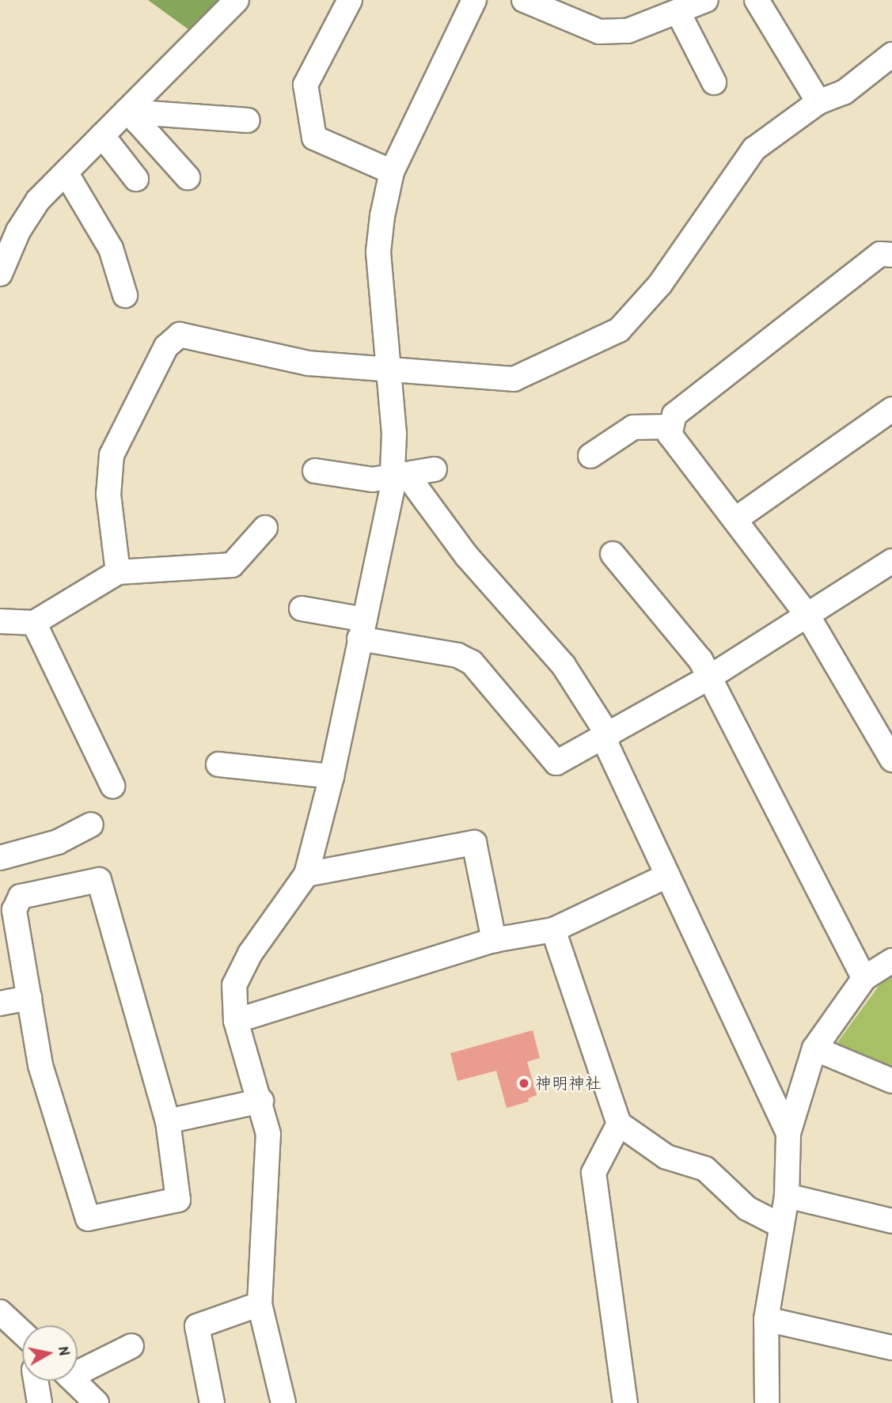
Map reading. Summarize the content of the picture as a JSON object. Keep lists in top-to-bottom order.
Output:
{
  "places": ["神明神社"],
  "north": "right"
}
